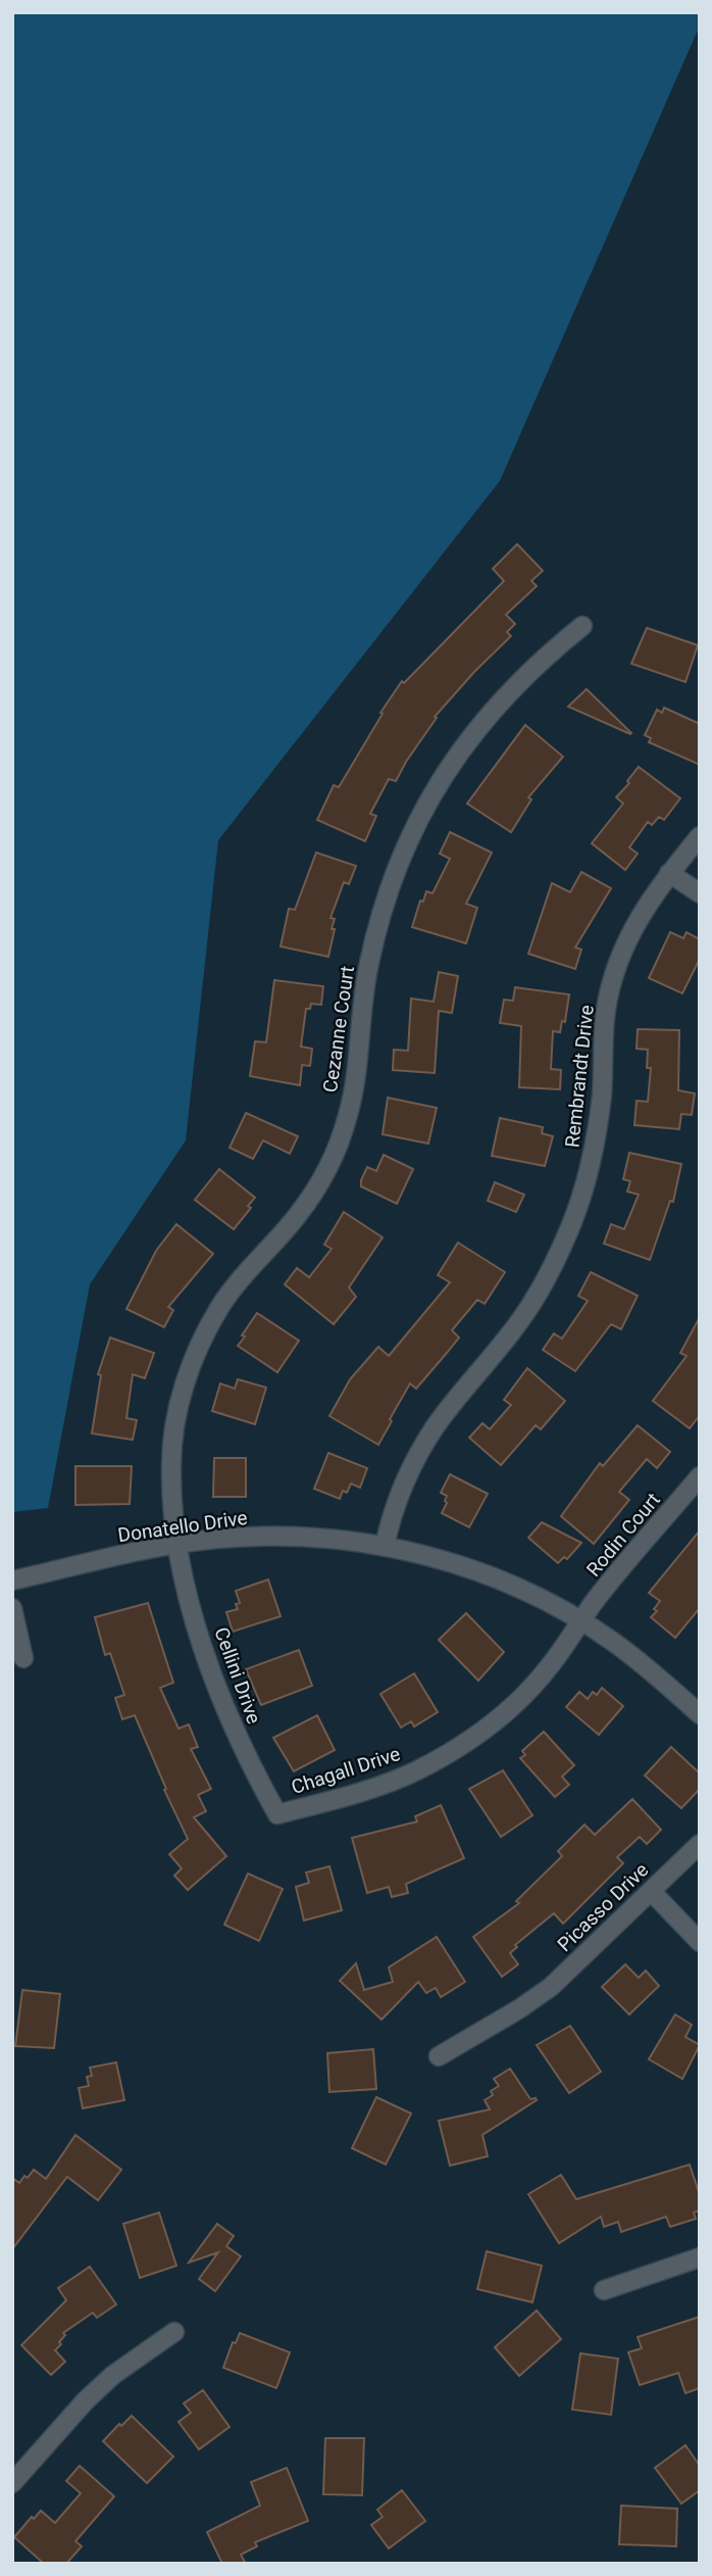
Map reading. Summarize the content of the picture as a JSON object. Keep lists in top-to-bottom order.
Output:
{
  "streets": {
    "street": [
      "Cezanne Court",
      "Rembrandt Drive",
      "Donatello Drive",
      "Rodin Court",
      "Cellini Drive",
      "Chagall Drive",
      "Picasso Drive"
    ]
  },
  "crossings": [
    ["Cezanne Court", "Donatello Drive"],
    ["Cezanne Court", "Cellini Drive"],
    ["Rembrandt Drive", "Donatello Drive"],
    ["Donatello Drive", "Rodin Court"],
    ["Donatello Drive", "Cellini Drive"],
    ["Donatello Drive", "Chagall Drive"],
    ["Rodin Court", "Chagall Drive"],
    ["Cellini Drive", "Chagall Drive"]
  ]
}
